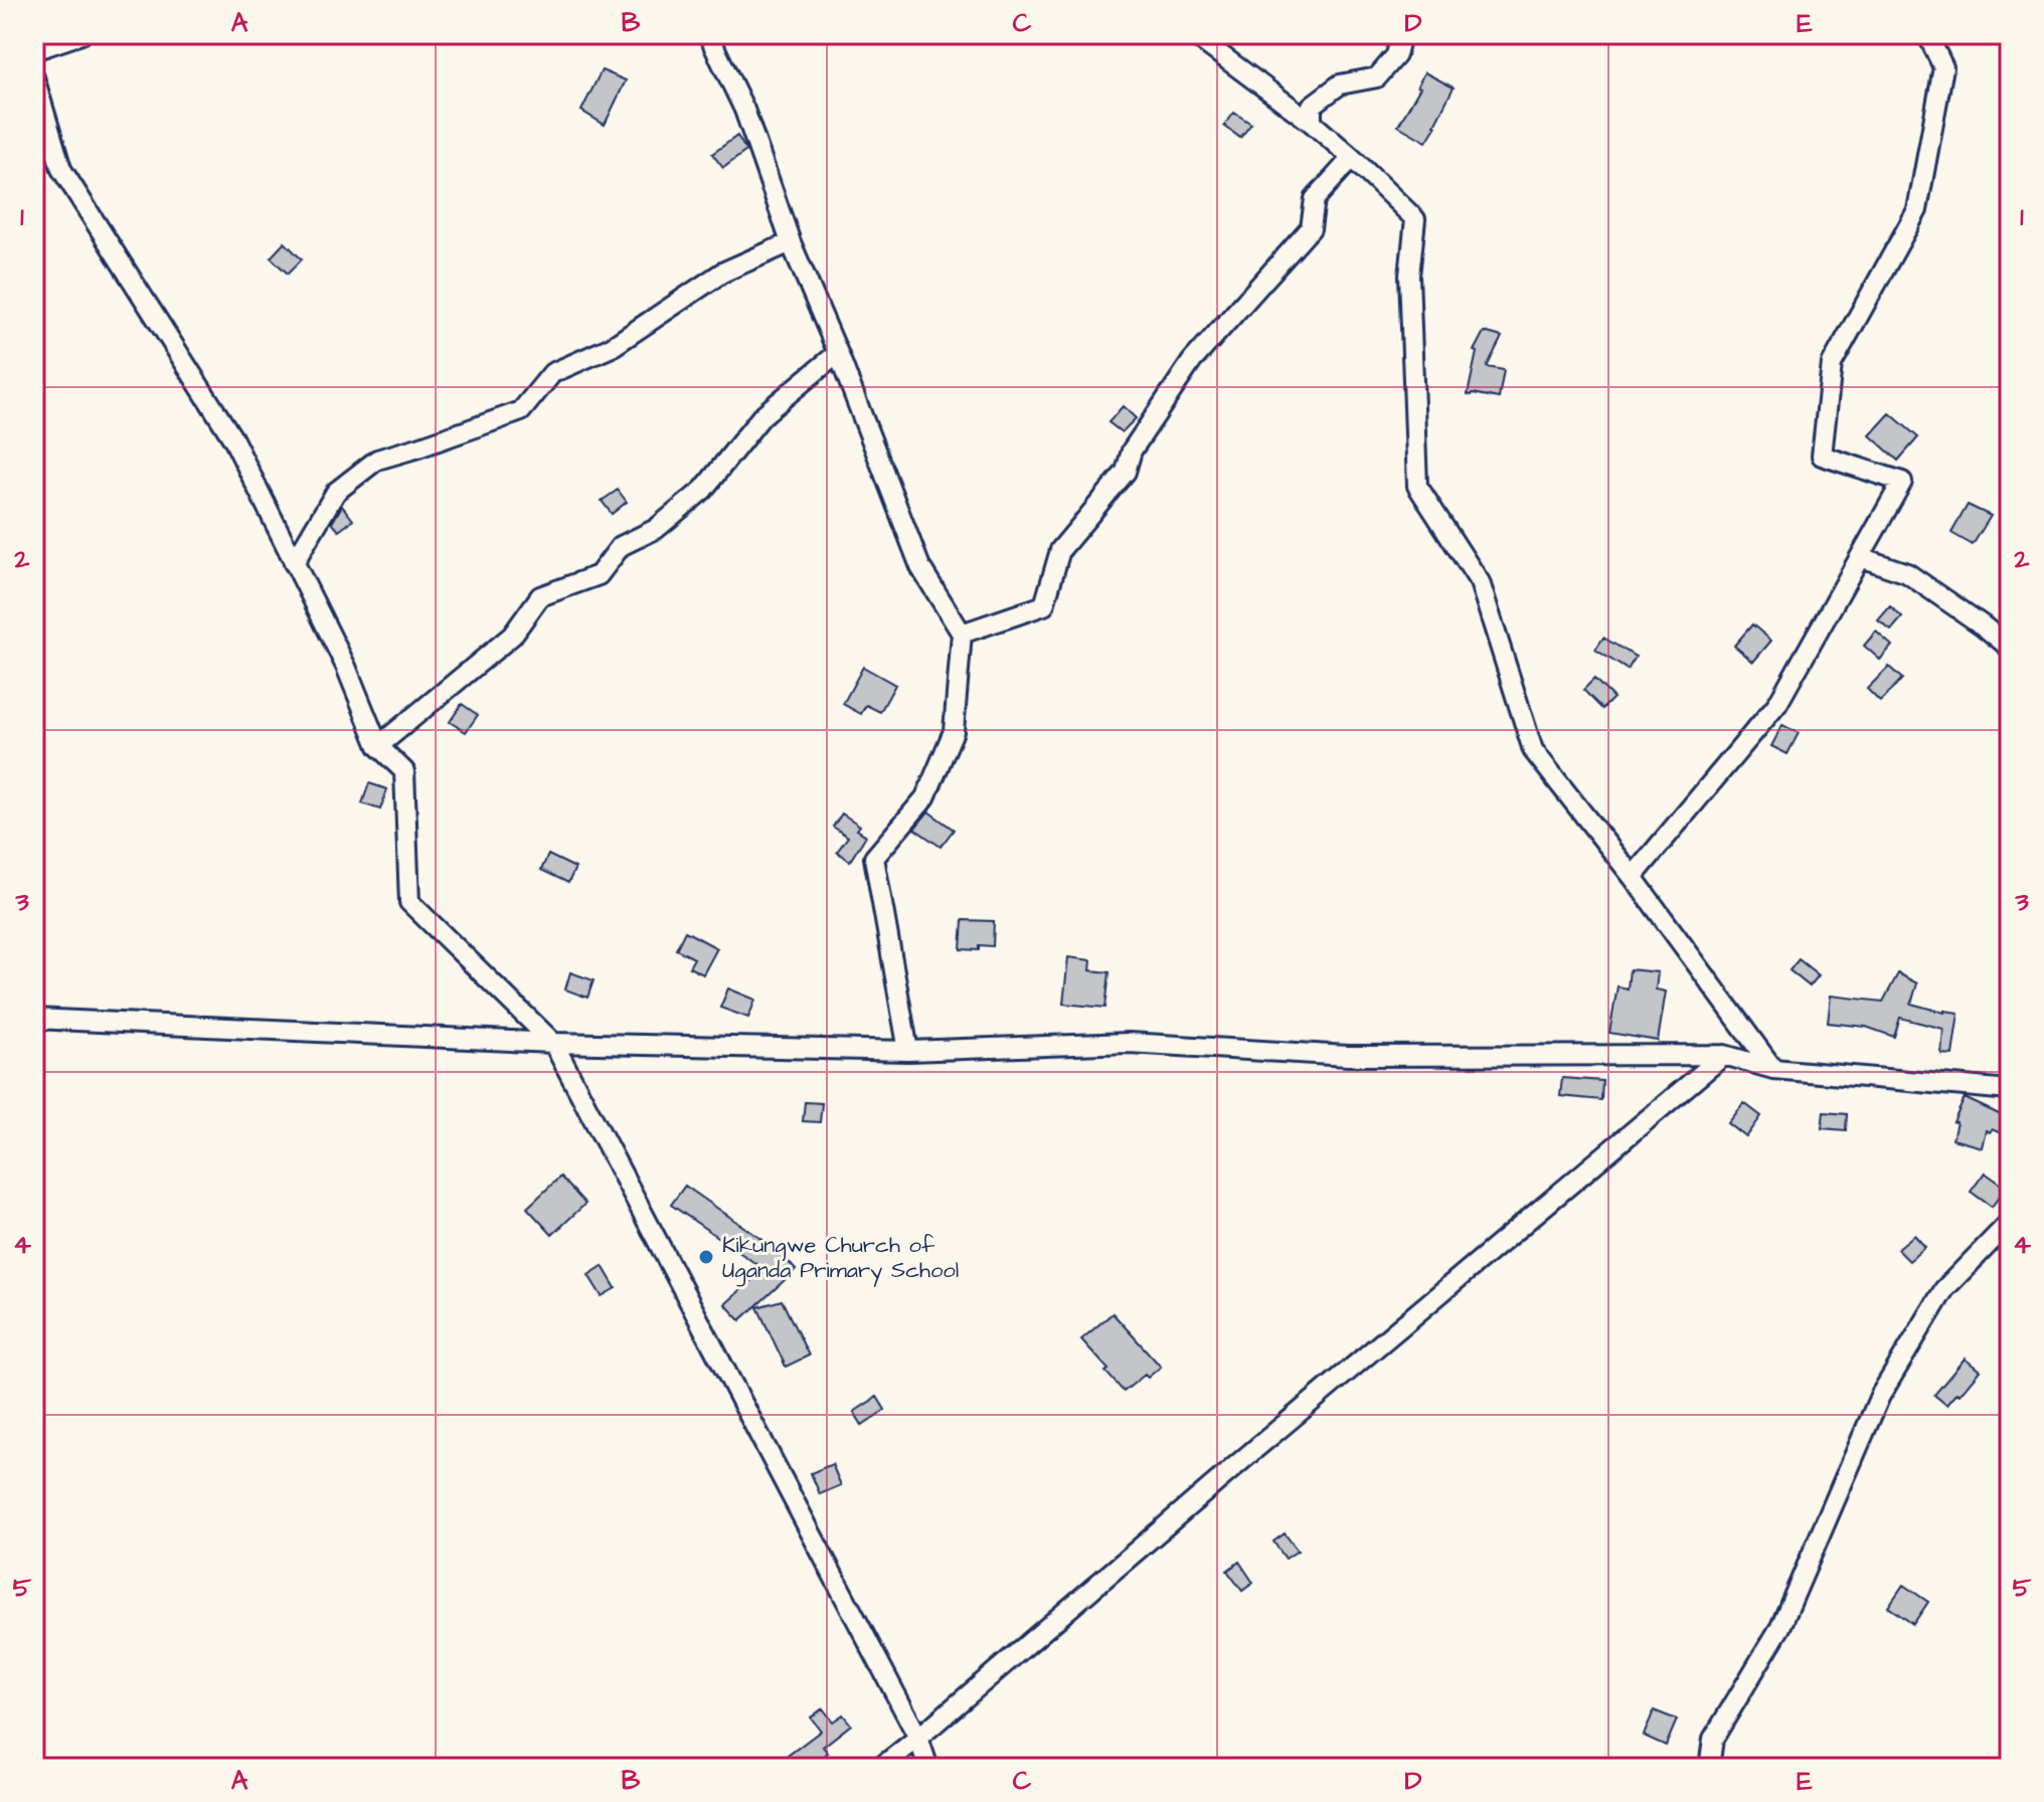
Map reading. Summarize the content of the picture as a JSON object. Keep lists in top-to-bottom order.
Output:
{
  "places": ["Kikungwe Church of Uganda Primary School"],
  "grid": {
    "columns": [
      "A",
      "B",
      "C",
      "D",
      "E"
    ],
    "rows": [
      "1",
      "2",
      "3",
      "4",
      "5"
    ]
  }
}
